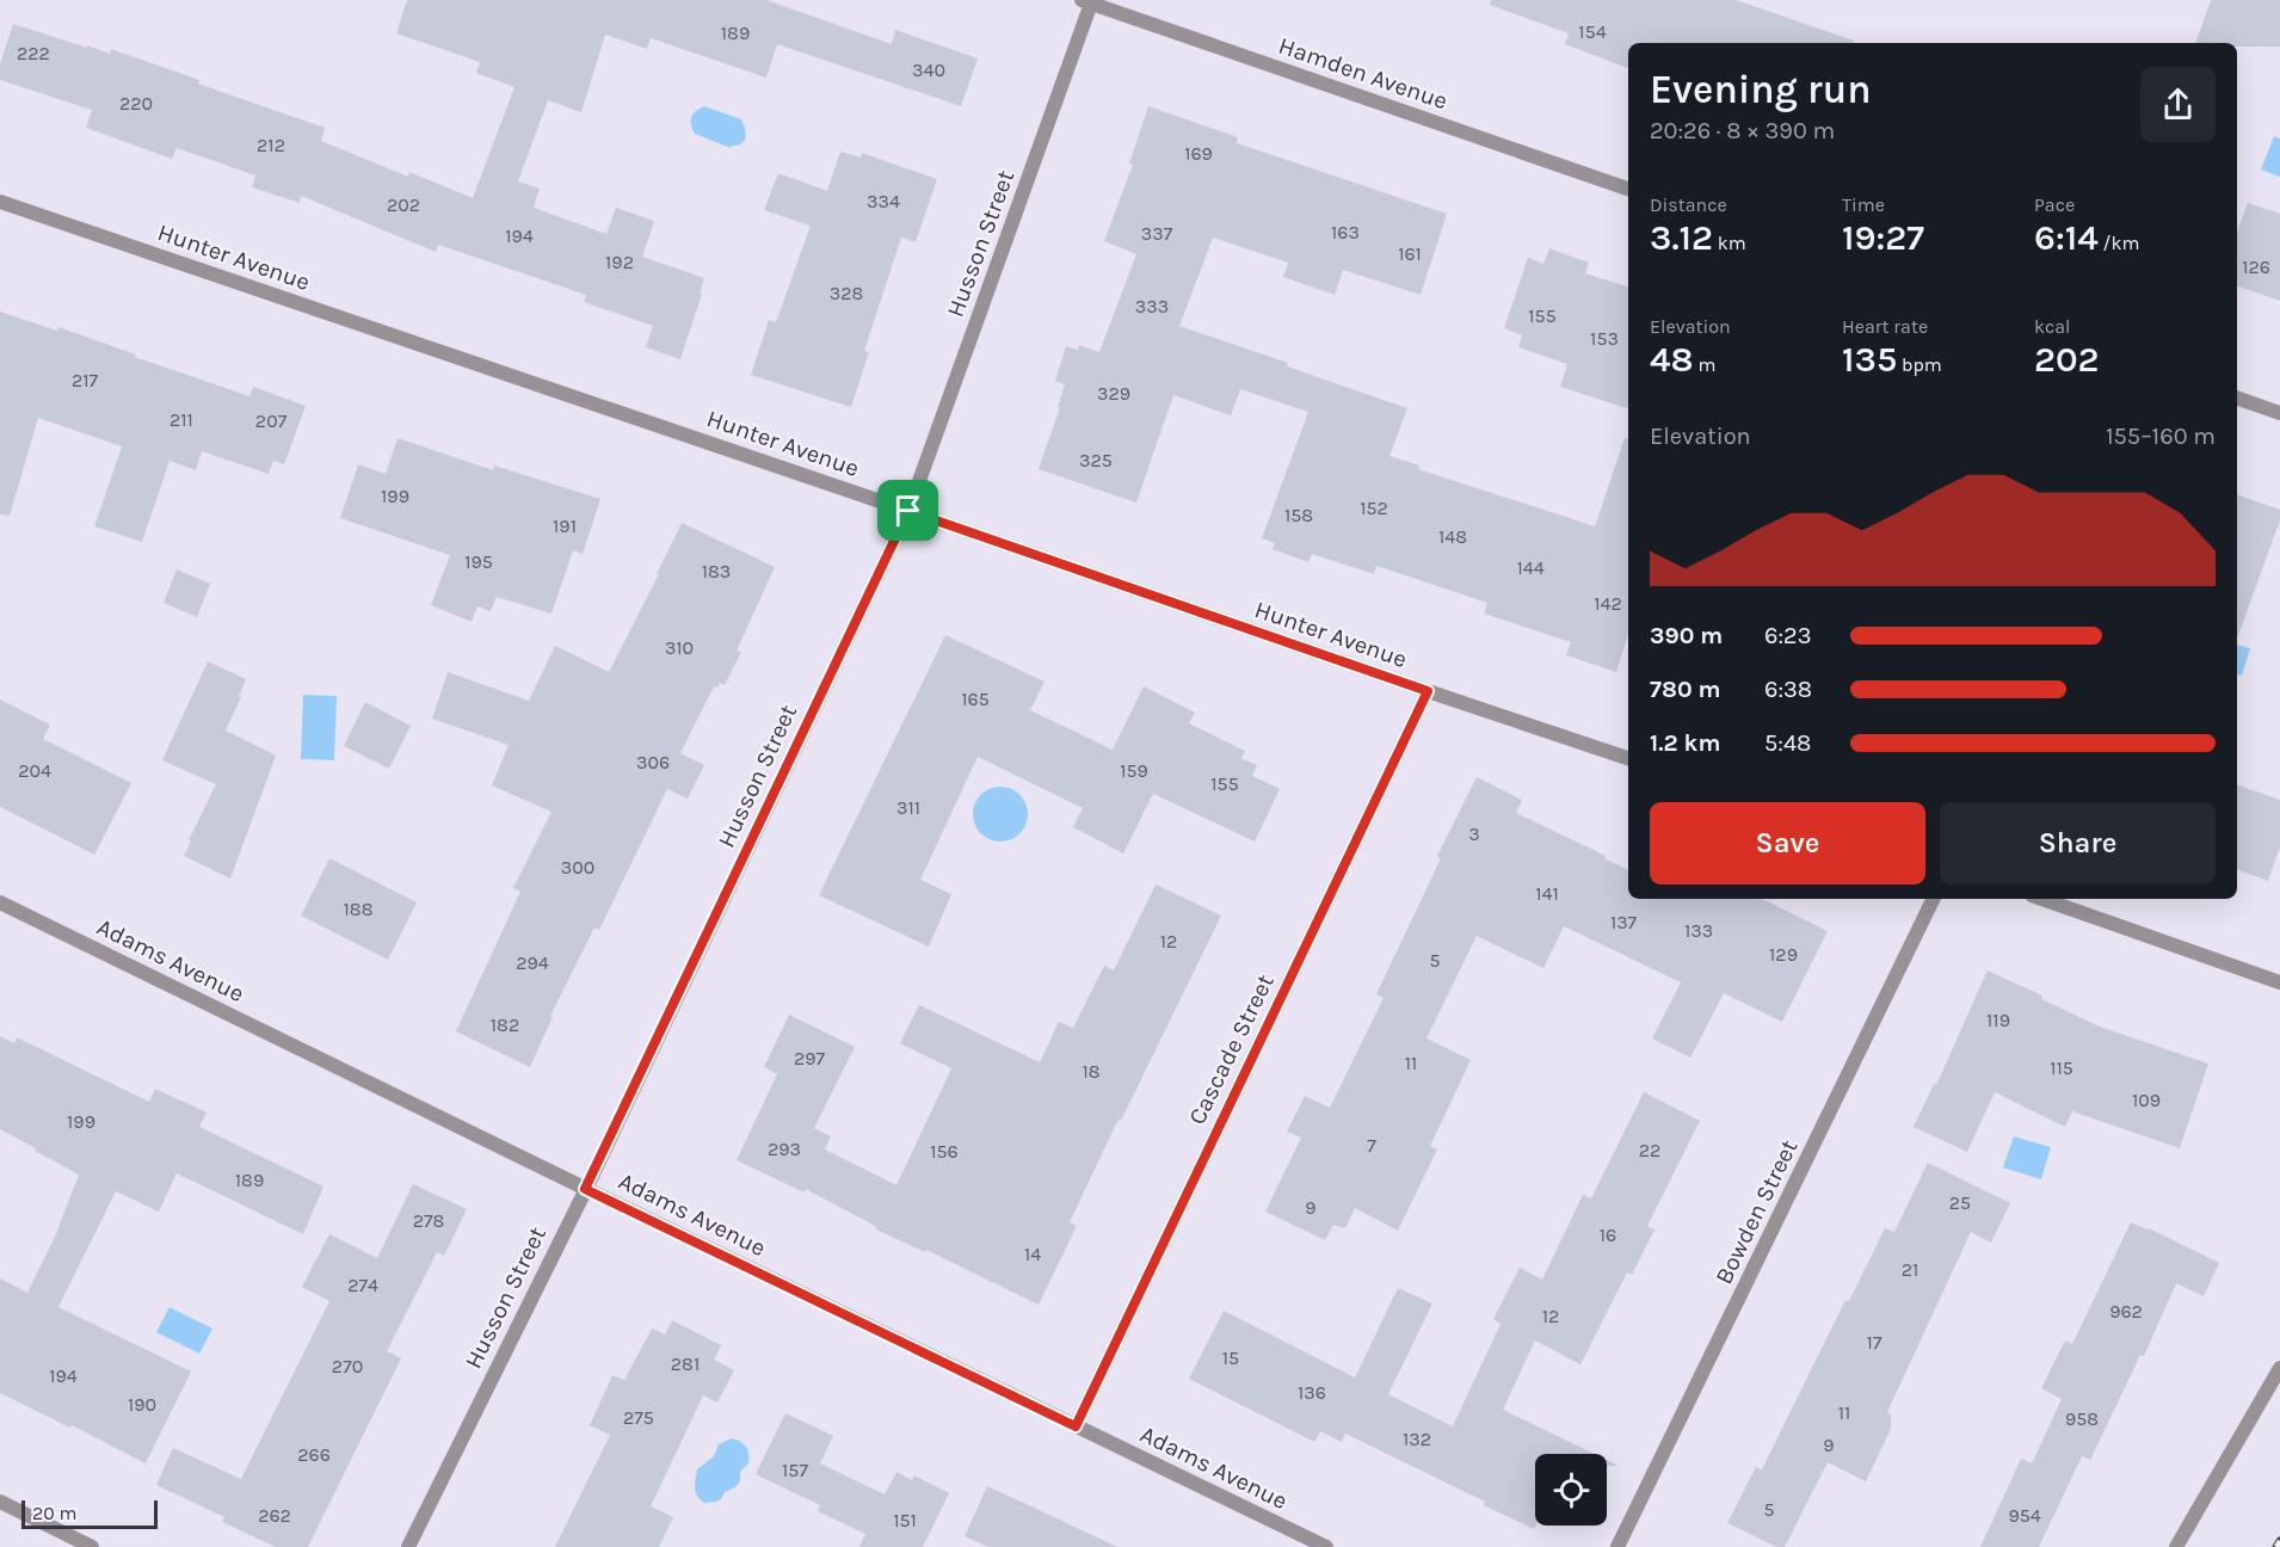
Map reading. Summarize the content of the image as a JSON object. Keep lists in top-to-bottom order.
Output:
{
  "streets": {
    "street": [
      "Hamden Avenue",
      "Husson Street",
      "Hunter Avenue",
      "Adams Avenue",
      "Cascade Street",
      "Bowden Street"
    ]
  },
  "crossings": [
    ["Hamden Avenue", "Husson Street"],
    ["Husson Street", "Hunter Avenue"],
    ["Husson Street", "Adams Avenue"],
    ["Hunter Avenue", "Cascade Street"],
    ["Adams Avenue", "Cascade Street"]
  ],
  "house_numbers": [
    "154",
    "189",
    "222",
    "340",
    "220",
    "212",
    "169",
    "334",
    "202",
    "163",
    "337",
    "194",
    "161",
    "192",
    "126",
    "328",
    "333",
    "155",
    "153",
    "217",
    "329",
    "211",
    "207",
    "325",
    "199",
    "152",
    "158",
    "191",
    "148",
    "195",
    "144",
    "183",
    "142",
    "310",
    "165",
    "306",
    "204",
    "159",
    "155",
    "311",
    "3",
    "300",
    "141",
    "188",
    "137",
    "133",
    "12",
    "129",
    "5",
    "294",
    "119",
    "182",
    "297",
    "11",
    "115",
    "18",
    "109",
    "199",
    "7",
    "293",
    "22",
    "156",
    "189",
    "25",
    "9",
    "278",
    "16",
    "14",
    "21",
    "274",
    "962",
    "12",
    "17",
    "15",
    "281",
    "270",
    "194",
    "136",
    "190",
    "11",
    "275",
    "958",
    "132",
    "9",
    "266",
    "157",
    "5",
    "262",
    "954",
    "151"
  ],
  "scale_bar": "20 m",
  "page": {
    "heading": ["Evening run", "20:26 · 8 × 390 m"],
    "stats": [
      ["Distance", "3.12 km"],
      ["Time", "19:27"],
      ["Pace", "6:14 /km"],
      ["Elevation", "48 m"],
      ["Heart rate", "135 bpm"],
      ["kcal", "202"]
    ],
    "chart": ["Elevation", "155–160 m"],
    "list": [
      {
        "name": "390 m",
        "note": "6:23"
      },
      {
        "name": "780 m",
        "note": "6:38"
      },
      {
        "name": "1.2 km",
        "note": "5:48"
      }
    ],
    "buttons": ["Save", "Share"],
    "scale": "20 m"
  }
}
